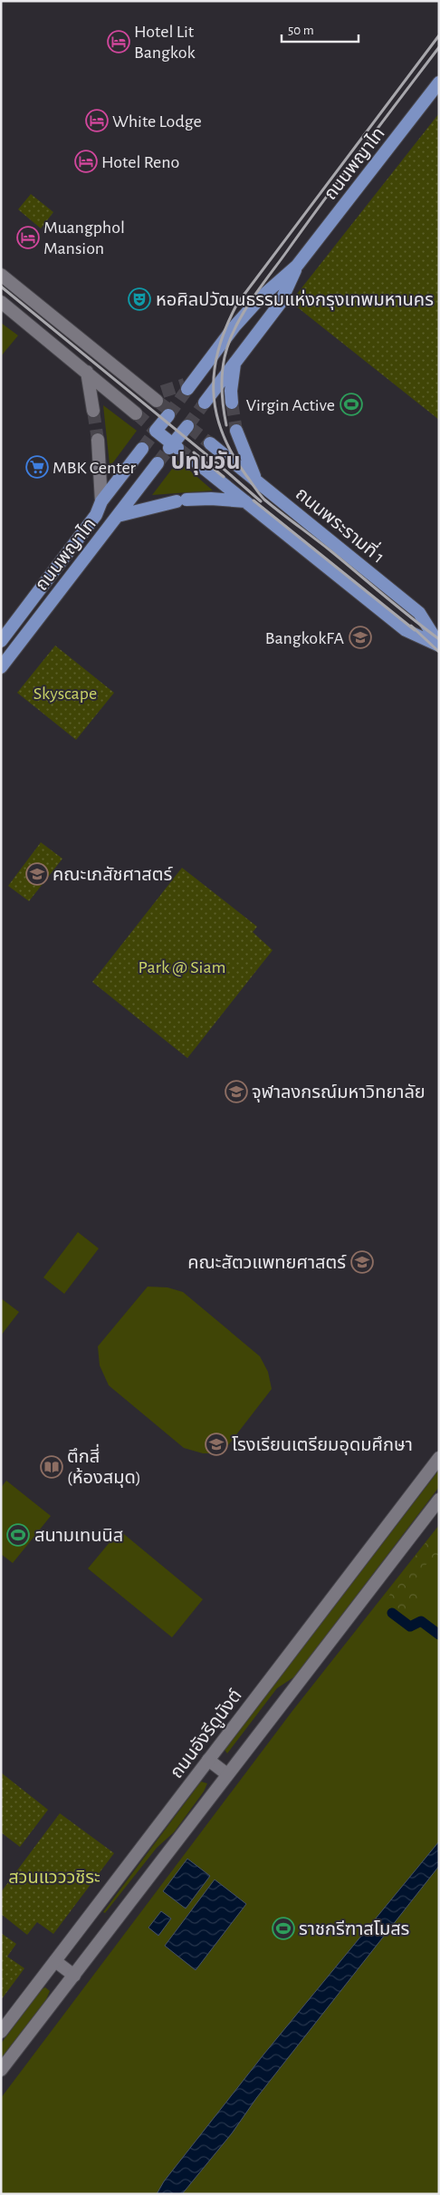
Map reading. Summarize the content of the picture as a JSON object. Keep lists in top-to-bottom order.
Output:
{
  "streets": {
    "main road": ["ถนนพญาไท", "ถนนพระรามที่ 1", "ถนนอังรีดูนังต์"]
  },
  "districts": ["ปทุมวัน"],
  "parks": ["Skyscape", "Park @ Siam", "สวนแวววชิระ"],
  "places": {
    "hotel": [
      "Hotel Lit Bangkok",
      "White Lodge",
      "Hotel Reno",
      "Muangphol Mansion"
    ],
    "theatre": ["หอศิลปวัฒนธรรมแห่งกรุงเทพมหานคร"],
    "sports": ["Virgin Active", "สนามเทนนิส", "ราชกรีฑาสโมสร"],
    "supermarket": ["MBK Center"],
    "school or university": [
      "BangkokFA",
      "คณะเภสัชศาสตร์",
      "จุฬาลงกรณ์มหาวิทยาลัย",
      "คณะสัตวแพทยศาสตร์",
      "โรงเรียนเตรียมอุดมศึกษา"
    ],
    "library": ["ตึกสี่ (ห้องสมุด)"]
  },
  "scale_bar": "50 m"
}
